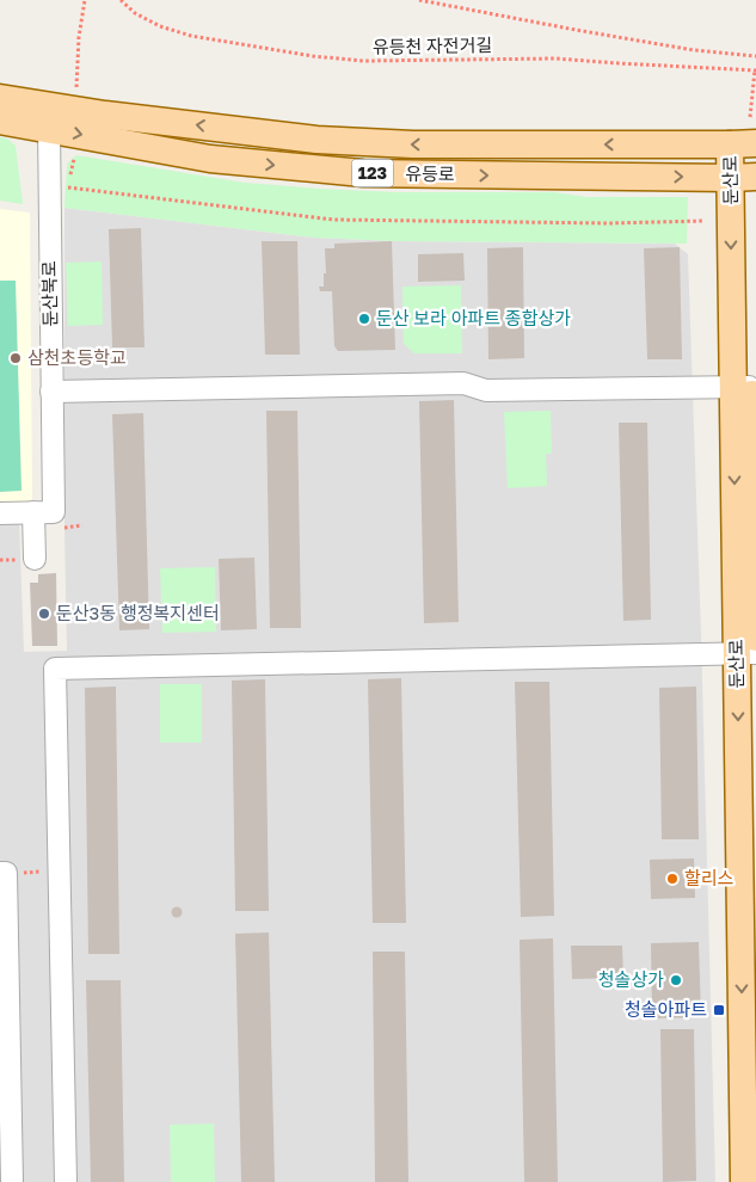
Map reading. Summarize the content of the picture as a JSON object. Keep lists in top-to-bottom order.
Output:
{
  "streets": {
    "main road": ["123", "유등로", "둔산로"],
    "street": ["둔산북로"],
    "path": ["유등천 자전거길"]
  },
  "crossings": [
    ["유등로", "둔산로"],
    ["유등로", "둔산북로"]
  ],
  "one_way": ["둔산로"],
  "places": {
    "other": [
      "둔산 보라 아파트 종합상가",
      "삼천초등학교",
      "둔산3동 행정복지센터",
      "할리스",
      "청솔상가"
    ],
    "transit": ["청솔아파트"]
  }
}
